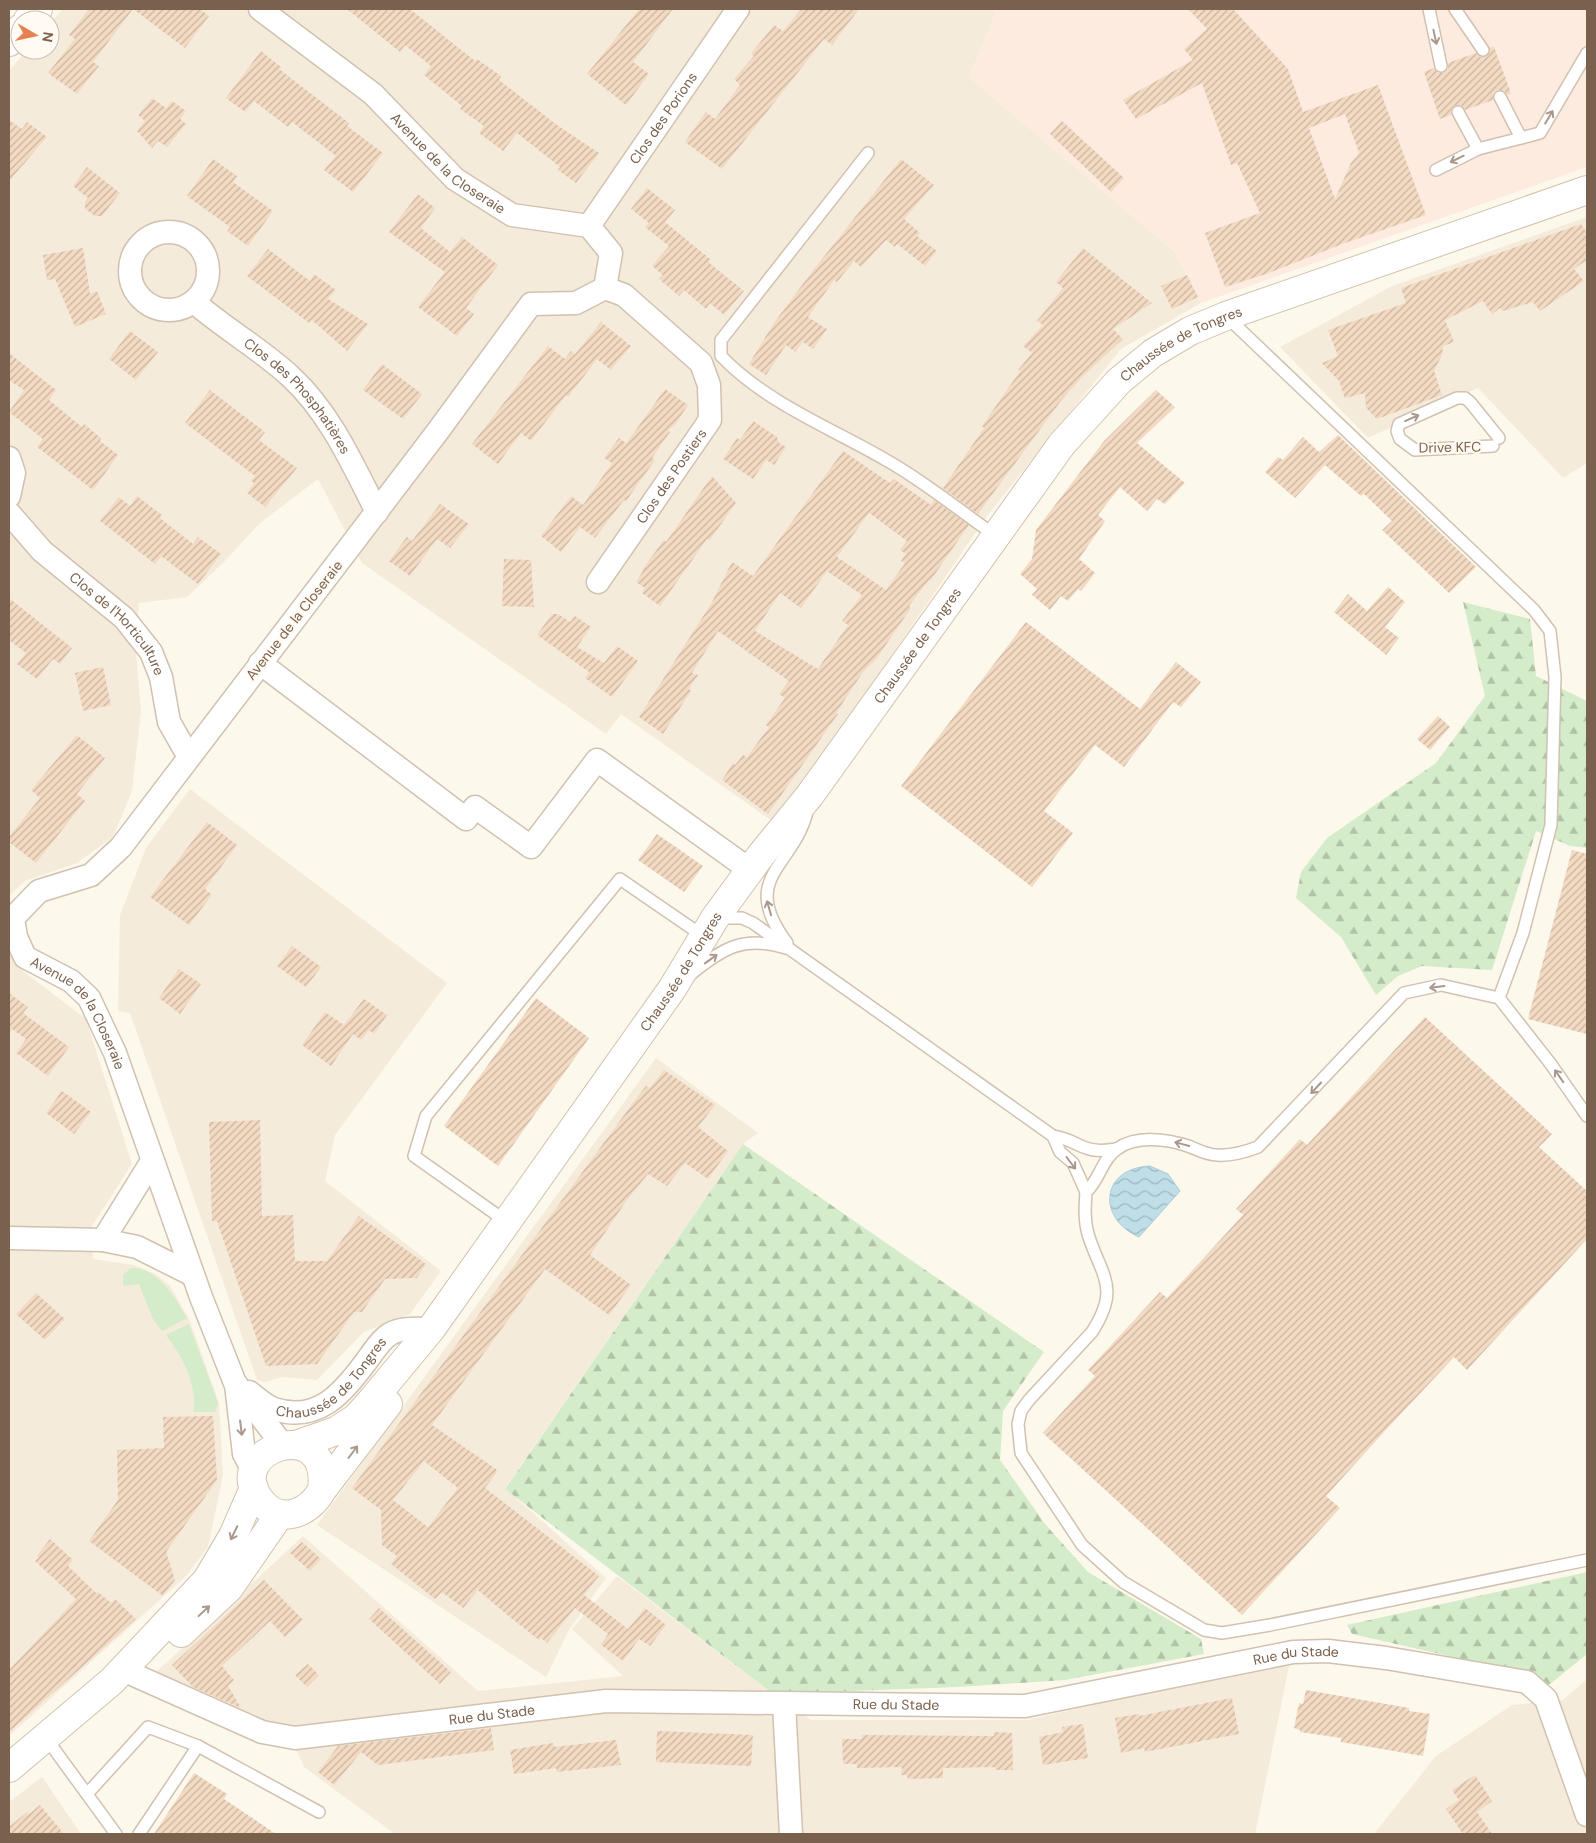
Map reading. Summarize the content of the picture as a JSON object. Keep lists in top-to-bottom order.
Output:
{
  "streets": {
    "main road": ["Chaussée de Tongres"],
    "street": [
      "Clos des Porions",
      "Avenue de la Closeraie",
      "Clos des Phosphatières",
      "Clos des Postiers",
      "Clos de l'Horticulture",
      "Rue du Stade"
    ],
    "lane": ["Drive KFC"]
  },
  "crossings": [
    ["Clos des Porions", "Avenue de la Closeraie"],
    ["Avenue de la Closeraie", "Chaussée de Tongres"],
    ["Avenue de la Closeraie", "Clos des Phosphatières"],
    ["Avenue de la Closeraie", "Clos des Postiers"],
    ["Avenue de la Closeraie", "Clos de l'Horticulture"],
    ["Chaussée de Tongres", "Rue du Stade"]
  ],
  "north": "right"
}
